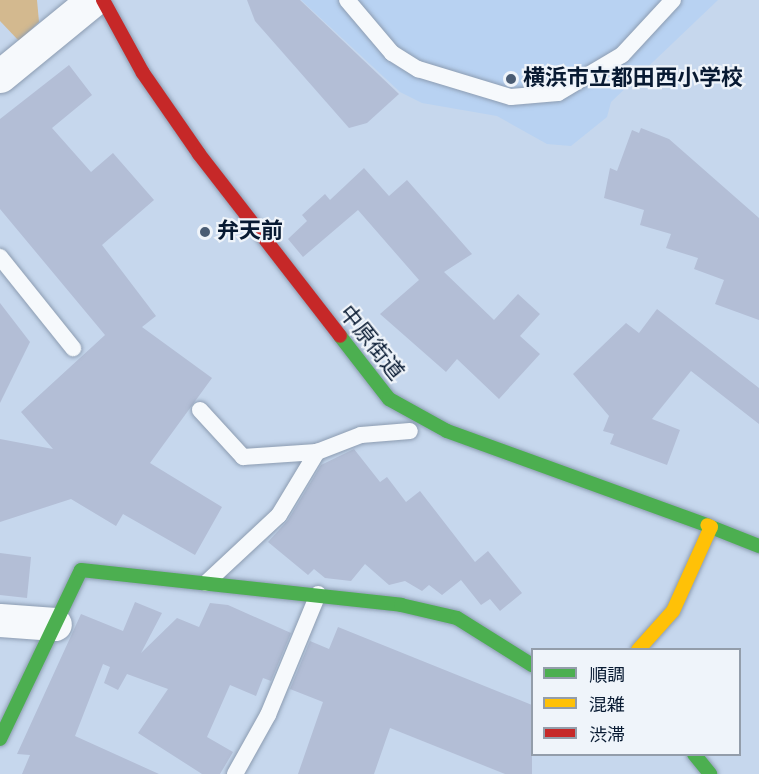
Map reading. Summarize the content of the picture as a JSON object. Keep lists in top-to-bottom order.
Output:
{
  "streets": {
    "main road": ["中原街道"]
  },
  "places": ["横浜市立都田西小学校", "弁天前"],
  "legend": ["順調", "混雑", "渋滞"]
}
